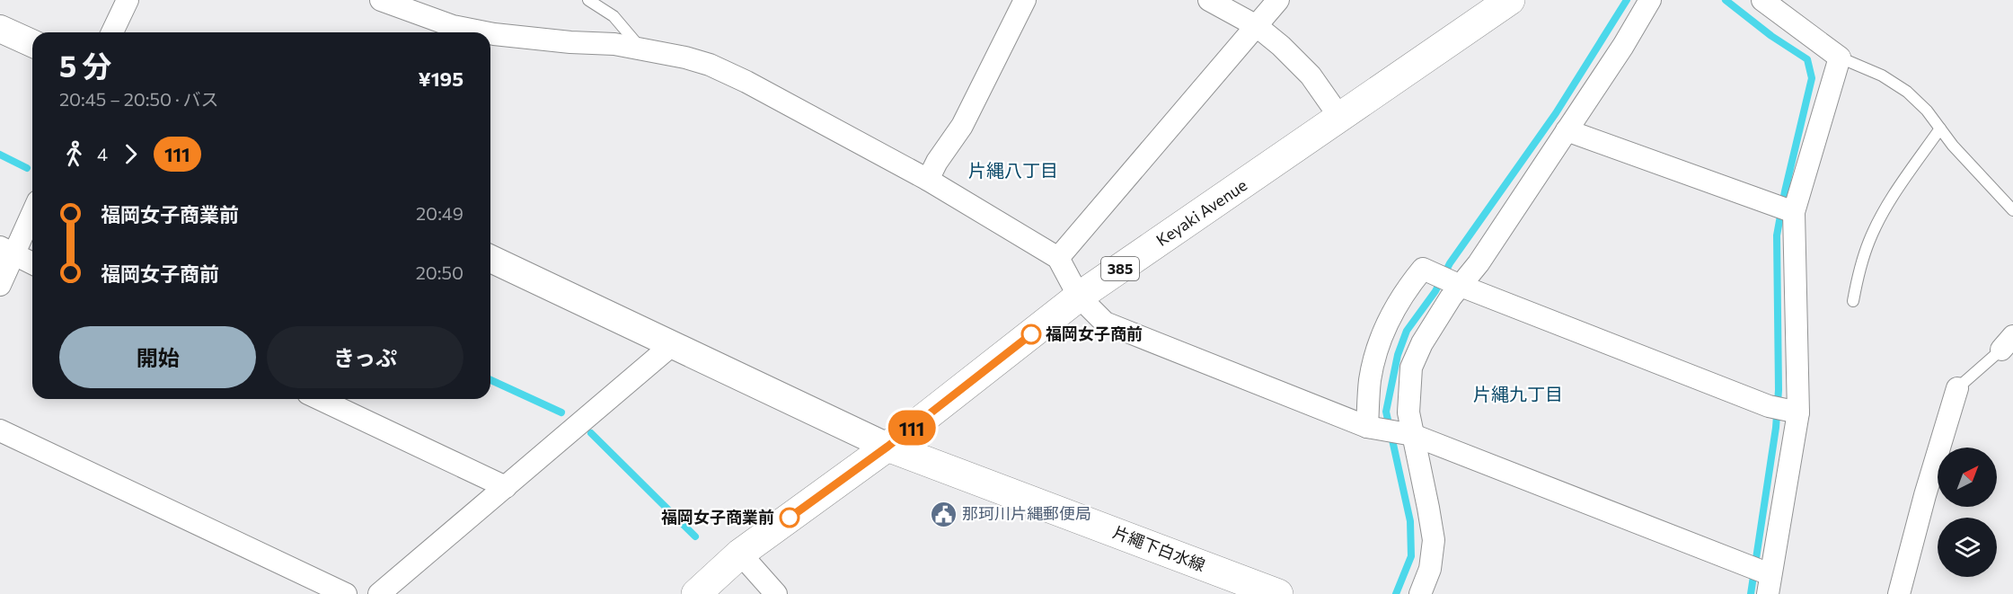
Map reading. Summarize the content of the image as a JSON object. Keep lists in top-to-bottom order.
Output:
{
  "streets": {
    "main road": ["Keyaki Avenue", "385", "片繩下白水線"]
  },
  "crossings": [
    ["Keyaki Avenue", "片繩下白水線"]
  ],
  "districts": ["片縄八丁目", "片縄九丁目"],
  "places": {
    "other": ["福岡女子商前", "福岡女子商業前"],
    "public building": ["那珂川片縄郵便局"]
  },
  "lines": ["bus line 111"],
  "north": "top right",
  "page": {
    "on_map": "111",
    "heading": ["5 分", "20:45 – 20:50 · バス", "¥195"],
    "legs": ["4", "111"],
    "list": [
      {
        "name": "福岡女子商業前",
        "value": "20:49"
      },
      {
        "name": "福岡女子商前",
        "value": "20:50"
      }
    ],
    "buttons": ["開始", "きっぷ"]
  }
}
